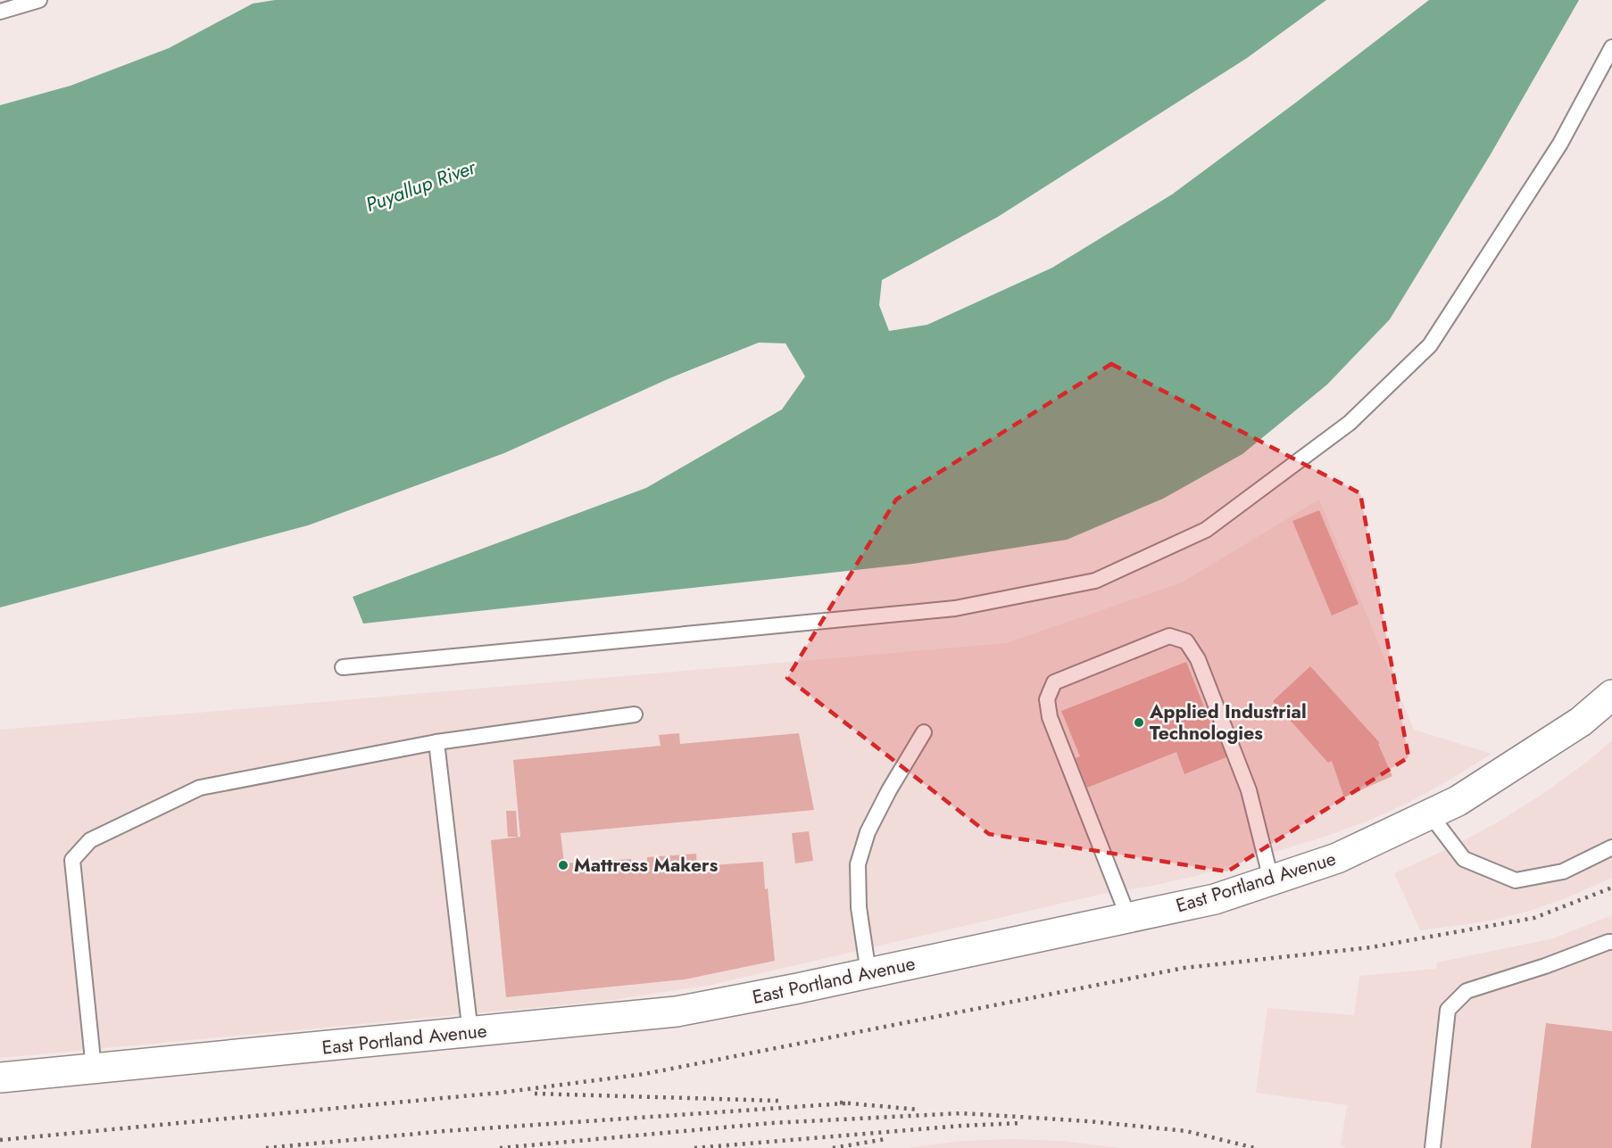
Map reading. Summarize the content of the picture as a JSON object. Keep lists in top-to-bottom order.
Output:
{
  "streets": {
    "street": ["East Portland Avenue"]
  },
  "water": ["Puyallup River"],
  "places": ["Applied Industrial Technologies", "Mattress Makers"]
}
